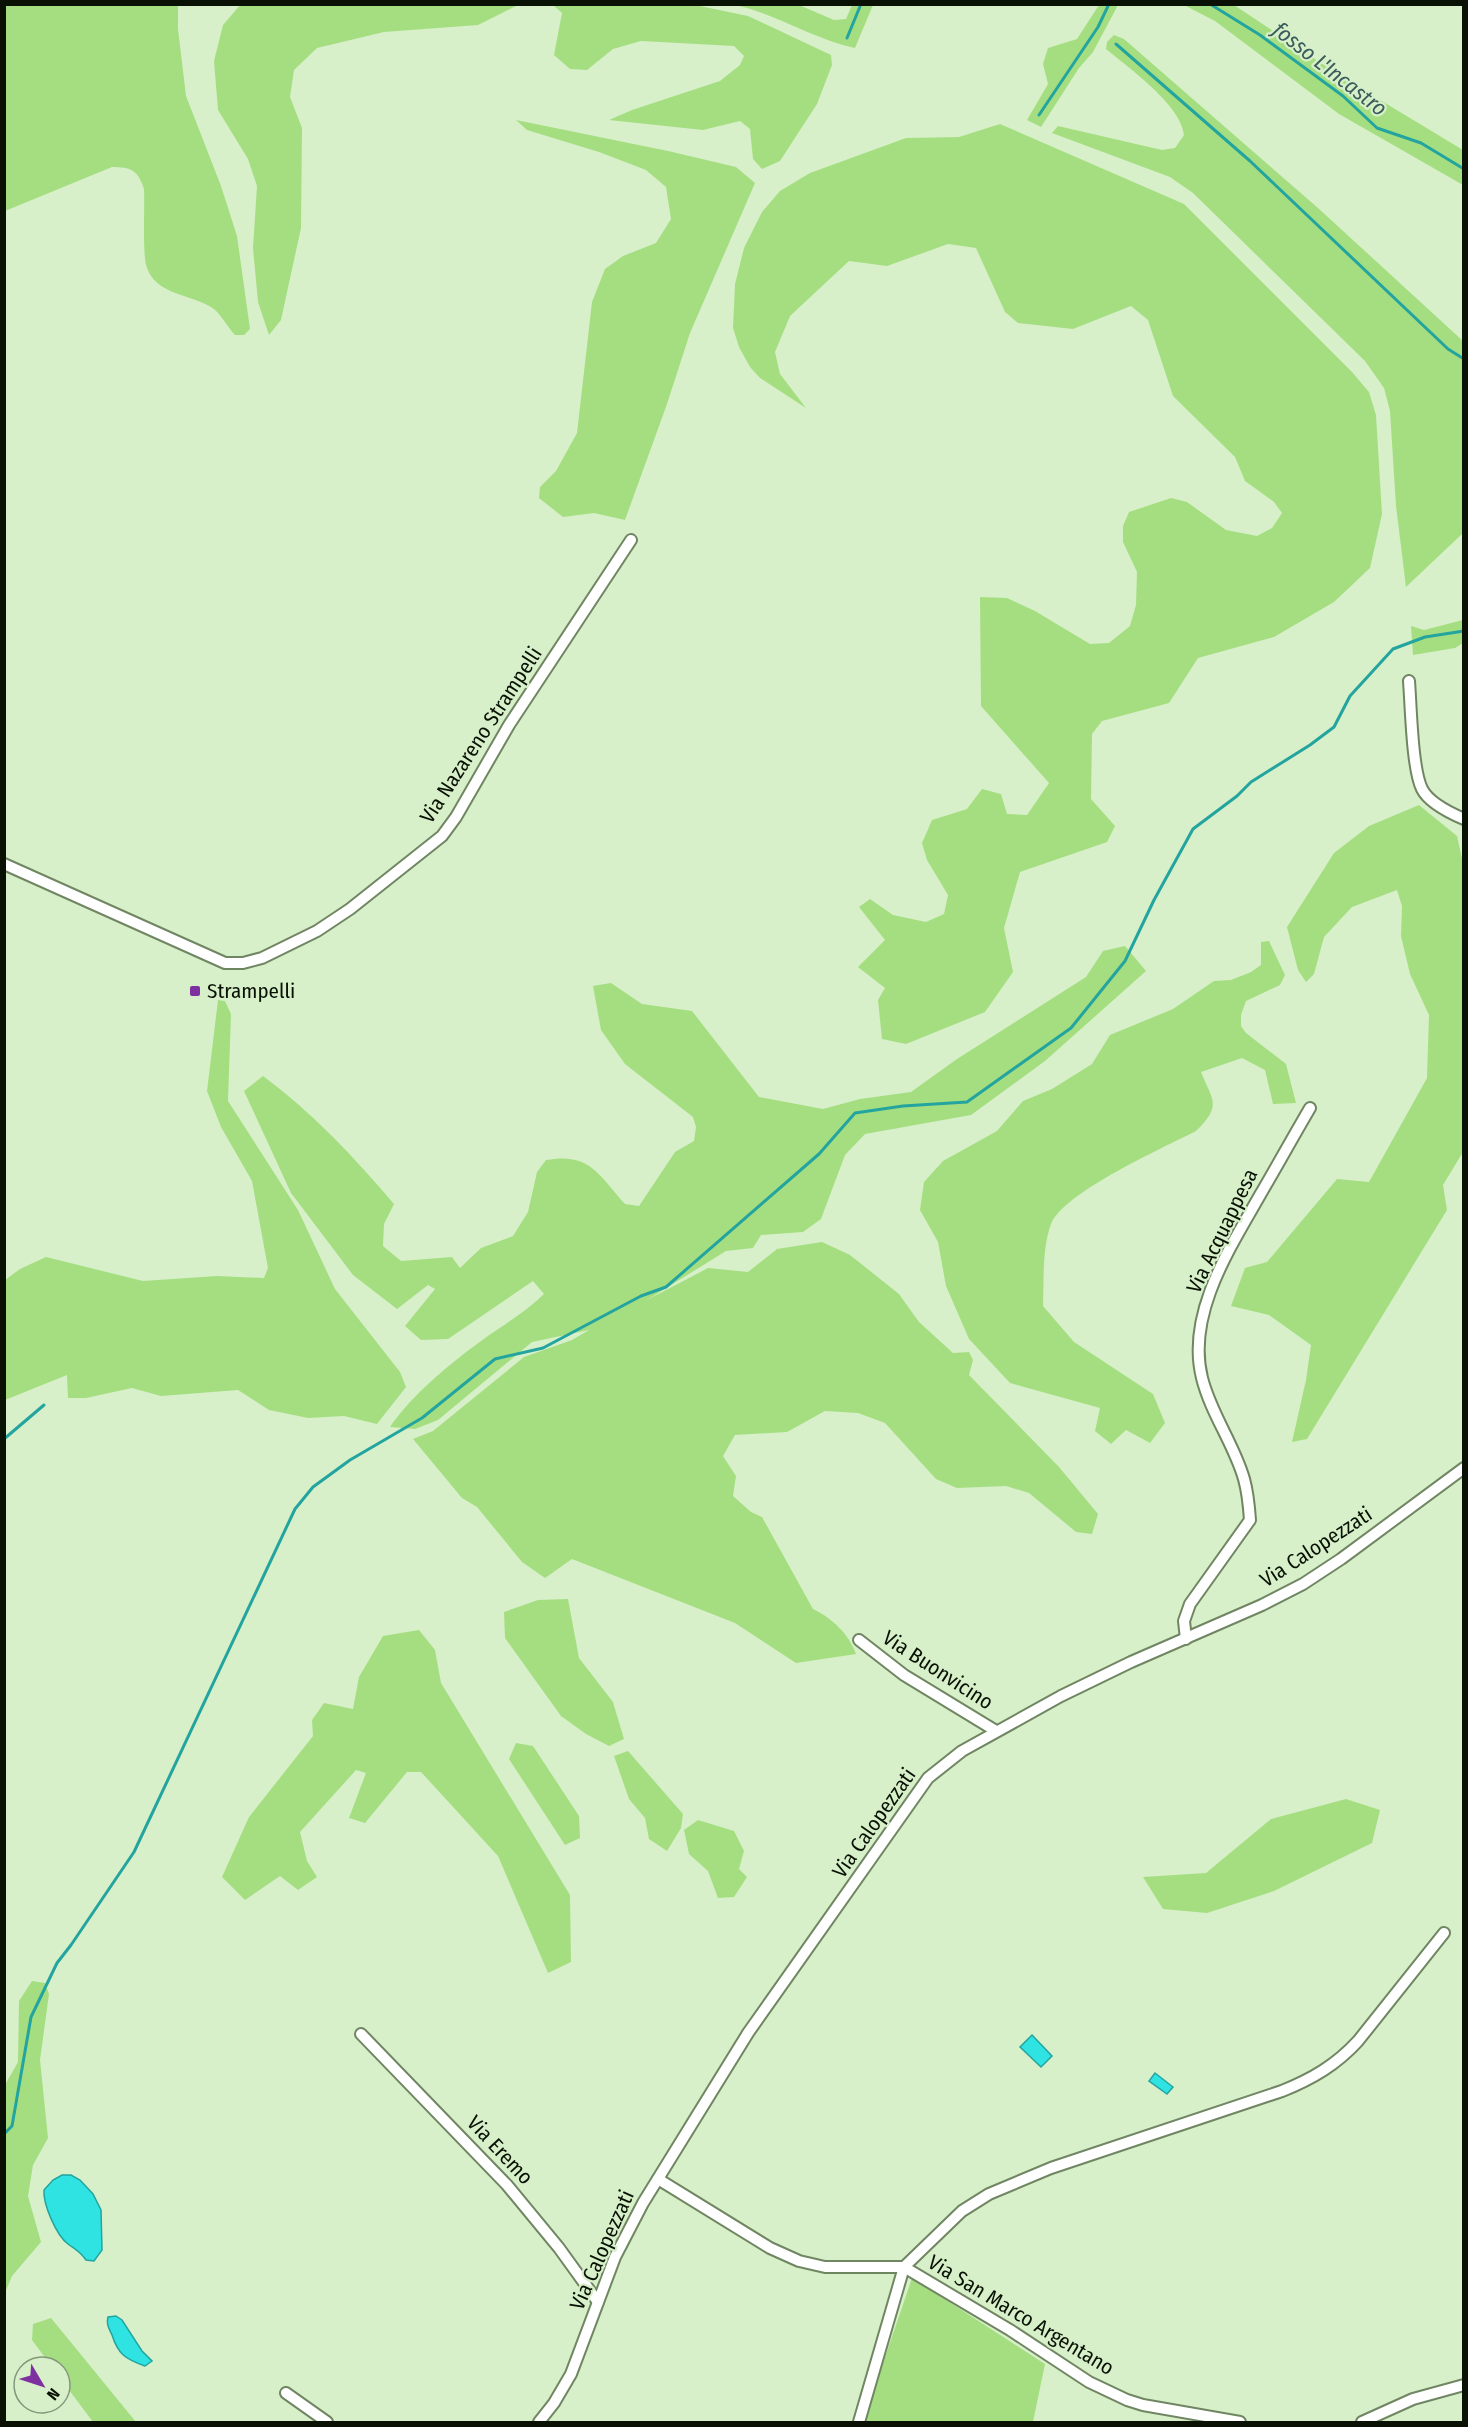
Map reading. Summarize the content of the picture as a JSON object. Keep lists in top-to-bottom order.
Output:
{
  "streets": {
    "street": [
      "Via Nazareno Strampelli",
      "Via Acquappesa",
      "Via Calopezzati",
      "Via Buonvicino",
      "Via Eremo",
      "Via San Marco Argentano"
    ]
  },
  "crossings": [
    ["Via Acquappesa", "Via Calopezzati"],
    ["Via Calopezzati", "Via Buonvicino"],
    ["Via Calopezzati", "Via Eremo"],
    ["Via Calopezzati", "Via San Marco Argentano"]
  ],
  "water": ["fosso L'Incastro"],
  "places": {
    "transit": ["Strampelli"]
  },
  "north": "bottom right"
}
